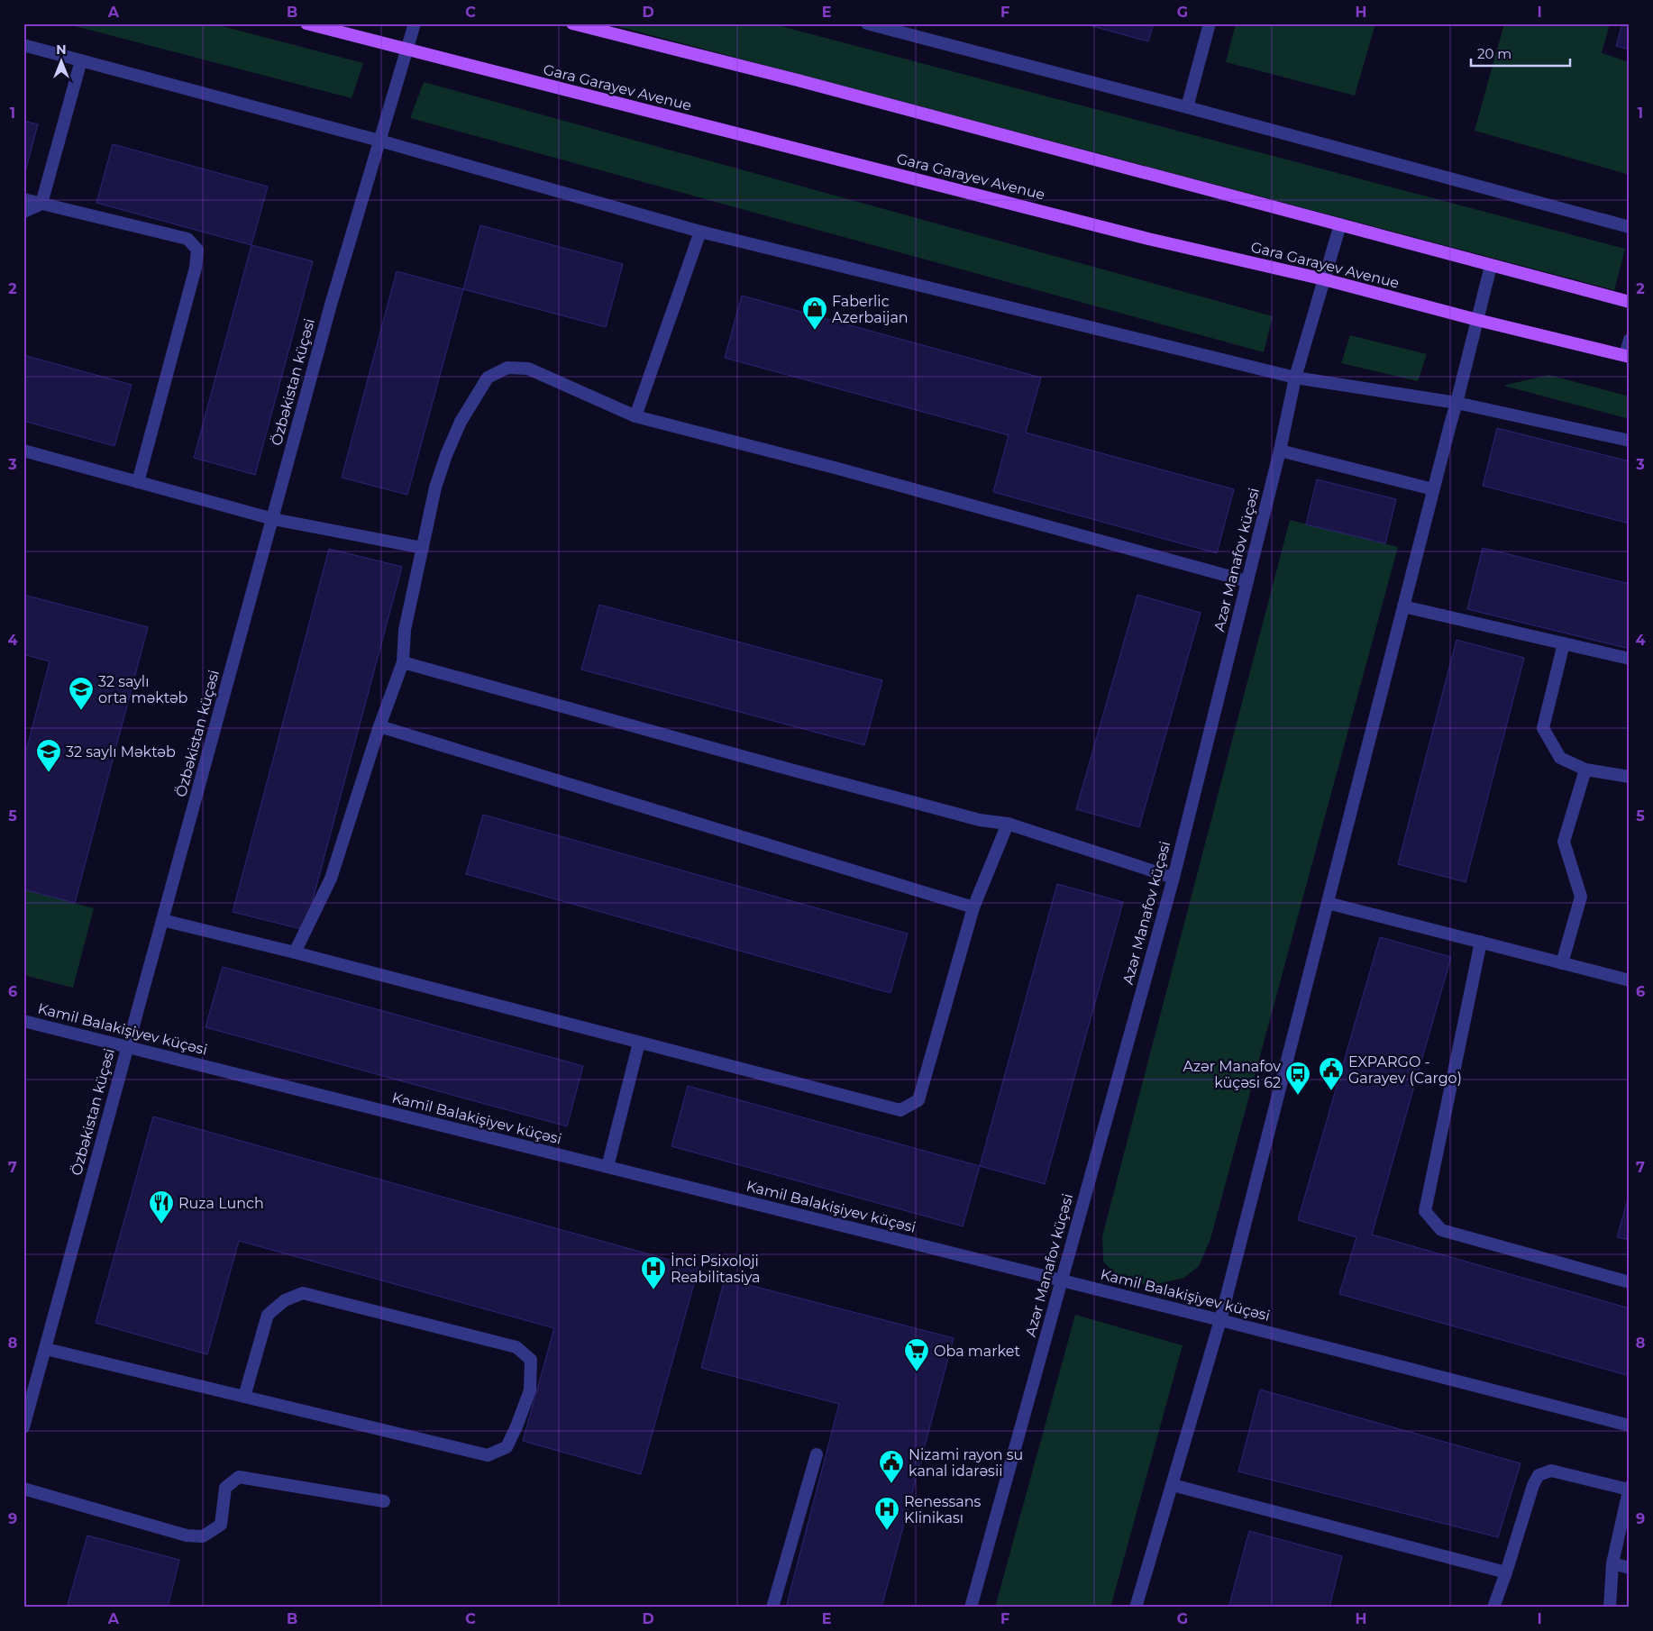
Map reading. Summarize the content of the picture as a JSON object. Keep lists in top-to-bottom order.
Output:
{
  "streets": {
    "main road": ["Gara Garayev Avenue"],
    "street": ["Özbəkistan küçəsi", "Azər Manafov küçəsi", "Kamil Balakişiyev küçəsi"]
  },
  "crossings": [
    ["Gara Garayev Avenue", "Özbəkistan küçəsi"],
    ["Gara Garayev Avenue", "Azər Manafov küçəsi"],
    ["Özbəkistan küçəsi", "Kamil Balakişiyev küçəsi"],
    ["Azər Manafov küçəsi", "Kamil Balakişiyev küçəsi"]
  ],
  "places": {
    "shop": ["Faberlic Azerbaijan"],
    "school or university": ["32 saylı orta məktəb", "32 saylı Məktəb"],
    "public building": ["EXPARGO - Garayev (Cargo)", "Nizami rayon su kanal idarəsii"],
    "bus stop": ["Azər Manafov küçəsi 62"],
    "restaurant": ["Ruza Lunch"],
    "hospital": ["İnci Psixoloji Reabilitasiya", "Renessans Klinikası"],
    "supermarket": ["Oba market"]
  },
  "scale_bar": "20 m",
  "north": "top",
  "grid": {
    "columns": [
      "A",
      "B",
      "C",
      "D",
      "E",
      "F",
      "G",
      "H",
      "I"
    ],
    "rows": [
      "1",
      "2",
      "3",
      "4",
      "5",
      "6",
      "7",
      "8",
      "9"
    ]
  }
}
